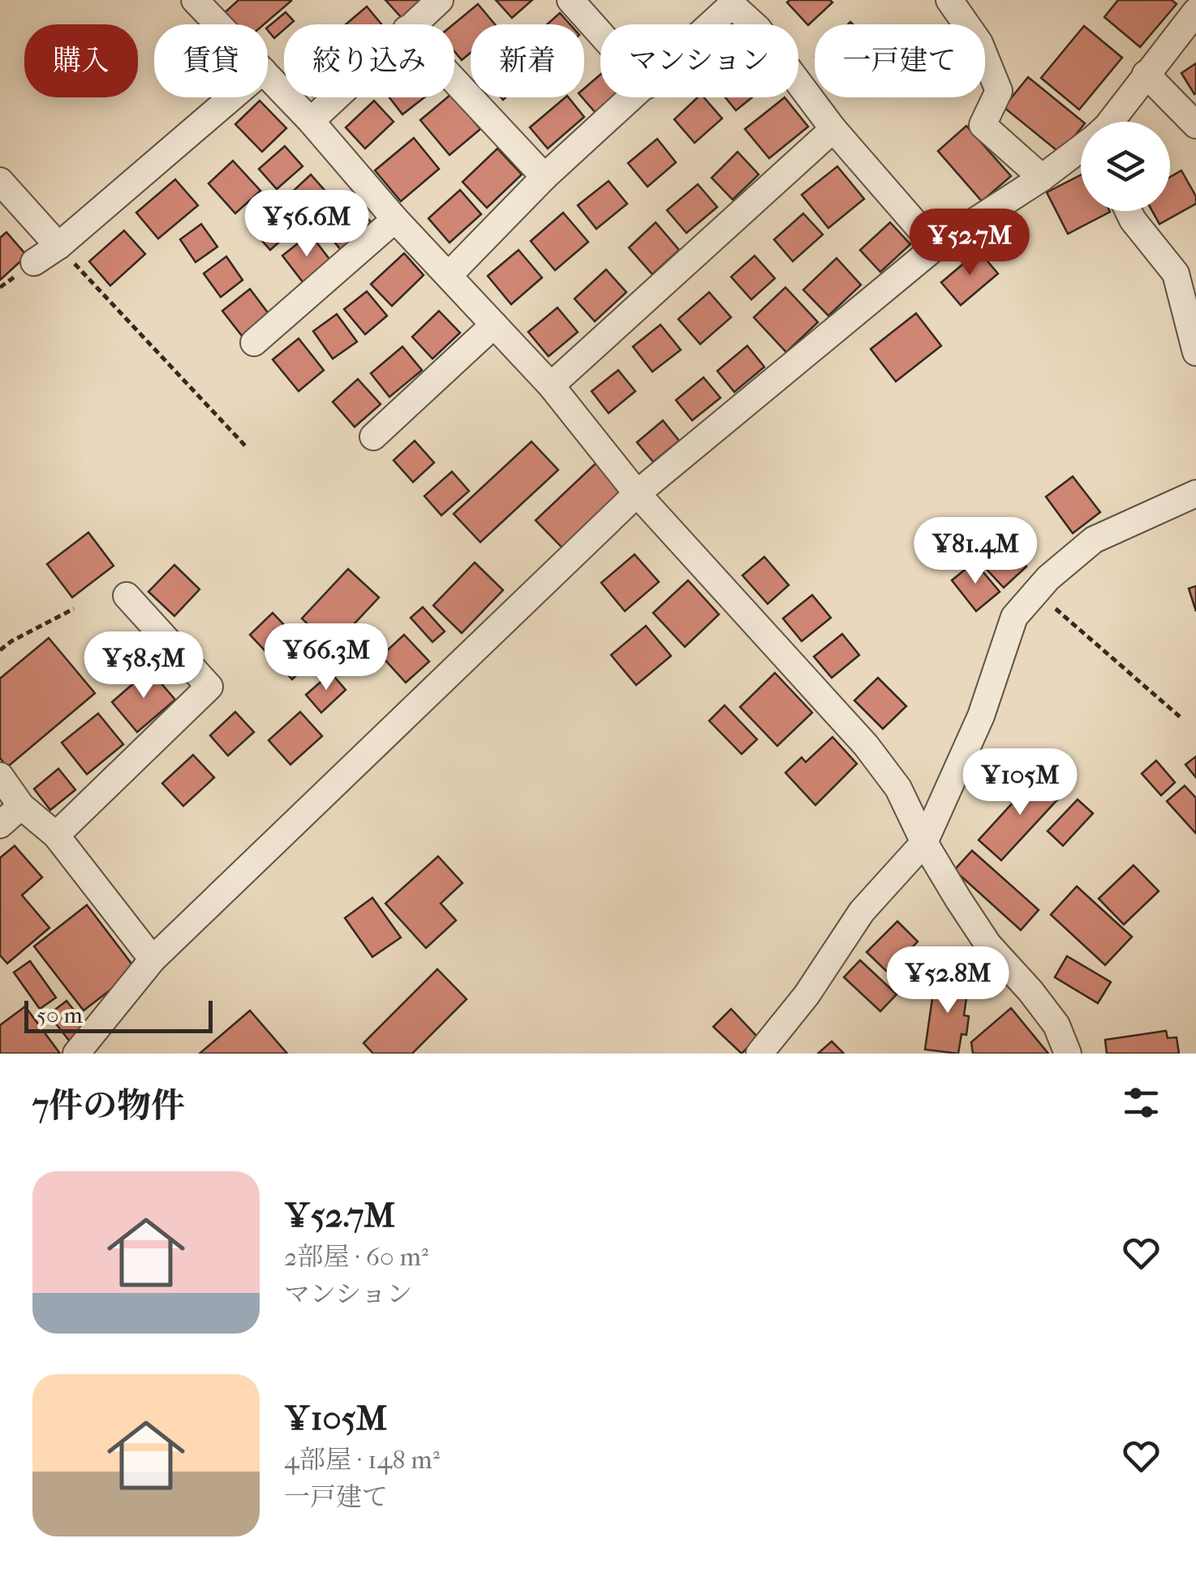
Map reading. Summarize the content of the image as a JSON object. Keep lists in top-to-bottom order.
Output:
{
  "scale_bar": "50 m",
  "page": {
    "chip": [
      "購入",
      "賃貸",
      "絞り込み",
      "新着",
      "マンション",
      "一戸建て"
    ],
    "price": [
      "¥56.6M",
      "¥52.7M",
      "¥81.4M",
      "¥66.3M",
      "¥58.5M",
      "¥105M",
      "¥52.8M"
    ],
    "scale": "50 m",
    "heading": "7件の物件",
    "list": [
      {
        "name": "¥52.7M",
        "note": "2部屋 · 60 m² · マンション"
      },
      {
        "name": "¥105M",
        "note": "4部屋 · 148 m² · 一戸建て"
      }
    ]
  }
}
